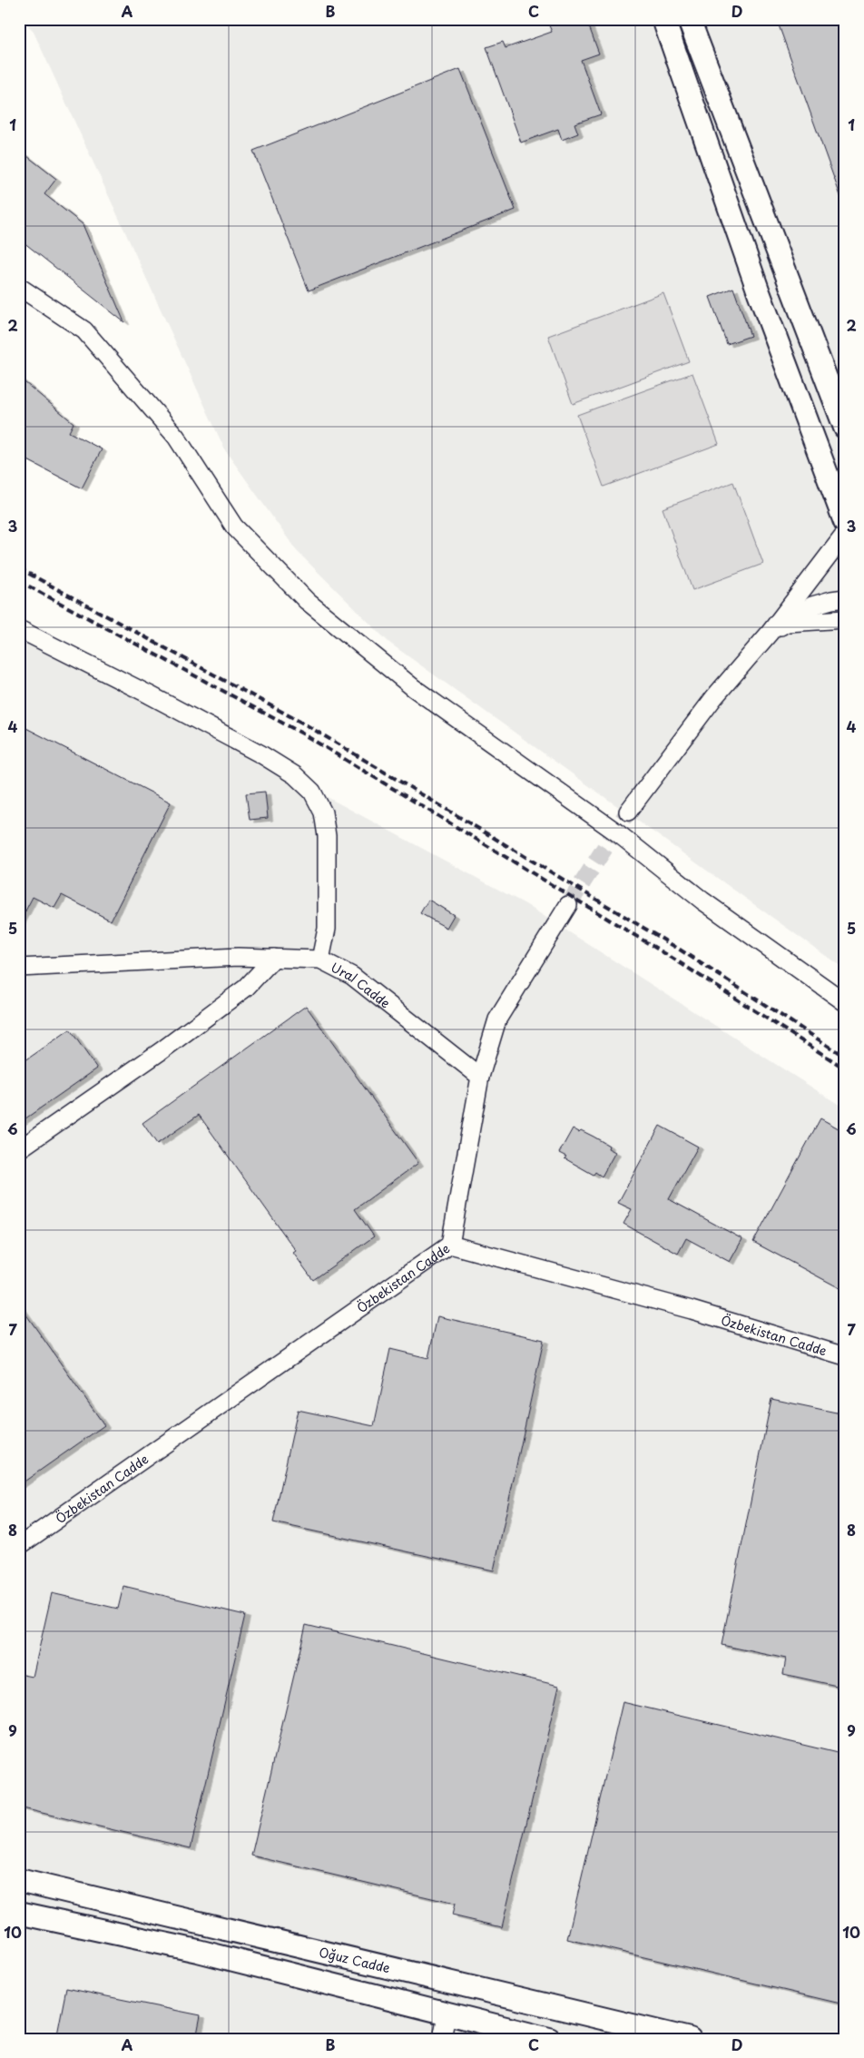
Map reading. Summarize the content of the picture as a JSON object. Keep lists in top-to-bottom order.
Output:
{
  "streets": {
    "street": ["Ural Cadde", "Özbekistan Cadde", "Oğuz Cadde"]
  },
  "grid": {
    "columns": [
      "A",
      "B",
      "C",
      "D"
    ],
    "rows": [
      "1",
      "2",
      "3",
      "4",
      "5",
      "6",
      "7",
      "8",
      "9",
      "10"
    ]
  }
}
